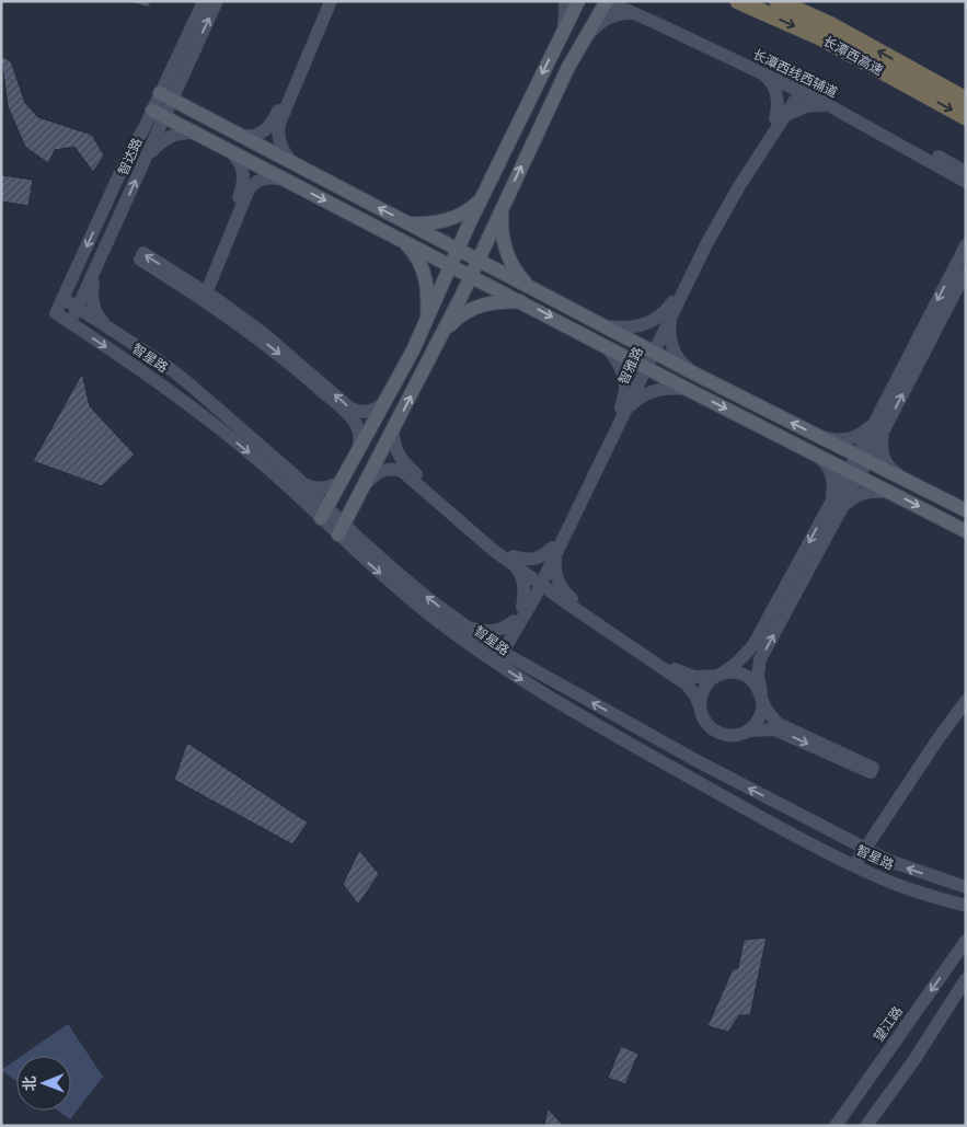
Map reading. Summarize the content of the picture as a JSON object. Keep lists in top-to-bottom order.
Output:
{
  "streets": {
    "highway": ["长潭西高速"],
    "street": [
      "长潭西线西辅道",
      "智达路",
      "智星路",
      "智雅路",
      "望江路"
    ]
  },
  "crossings": [
    ["长潭西线西辅道", "智雅路"],
    ["智达路", "智星路"],
    ["智星路", "智雅路"]
  ],
  "north": "left"
}
